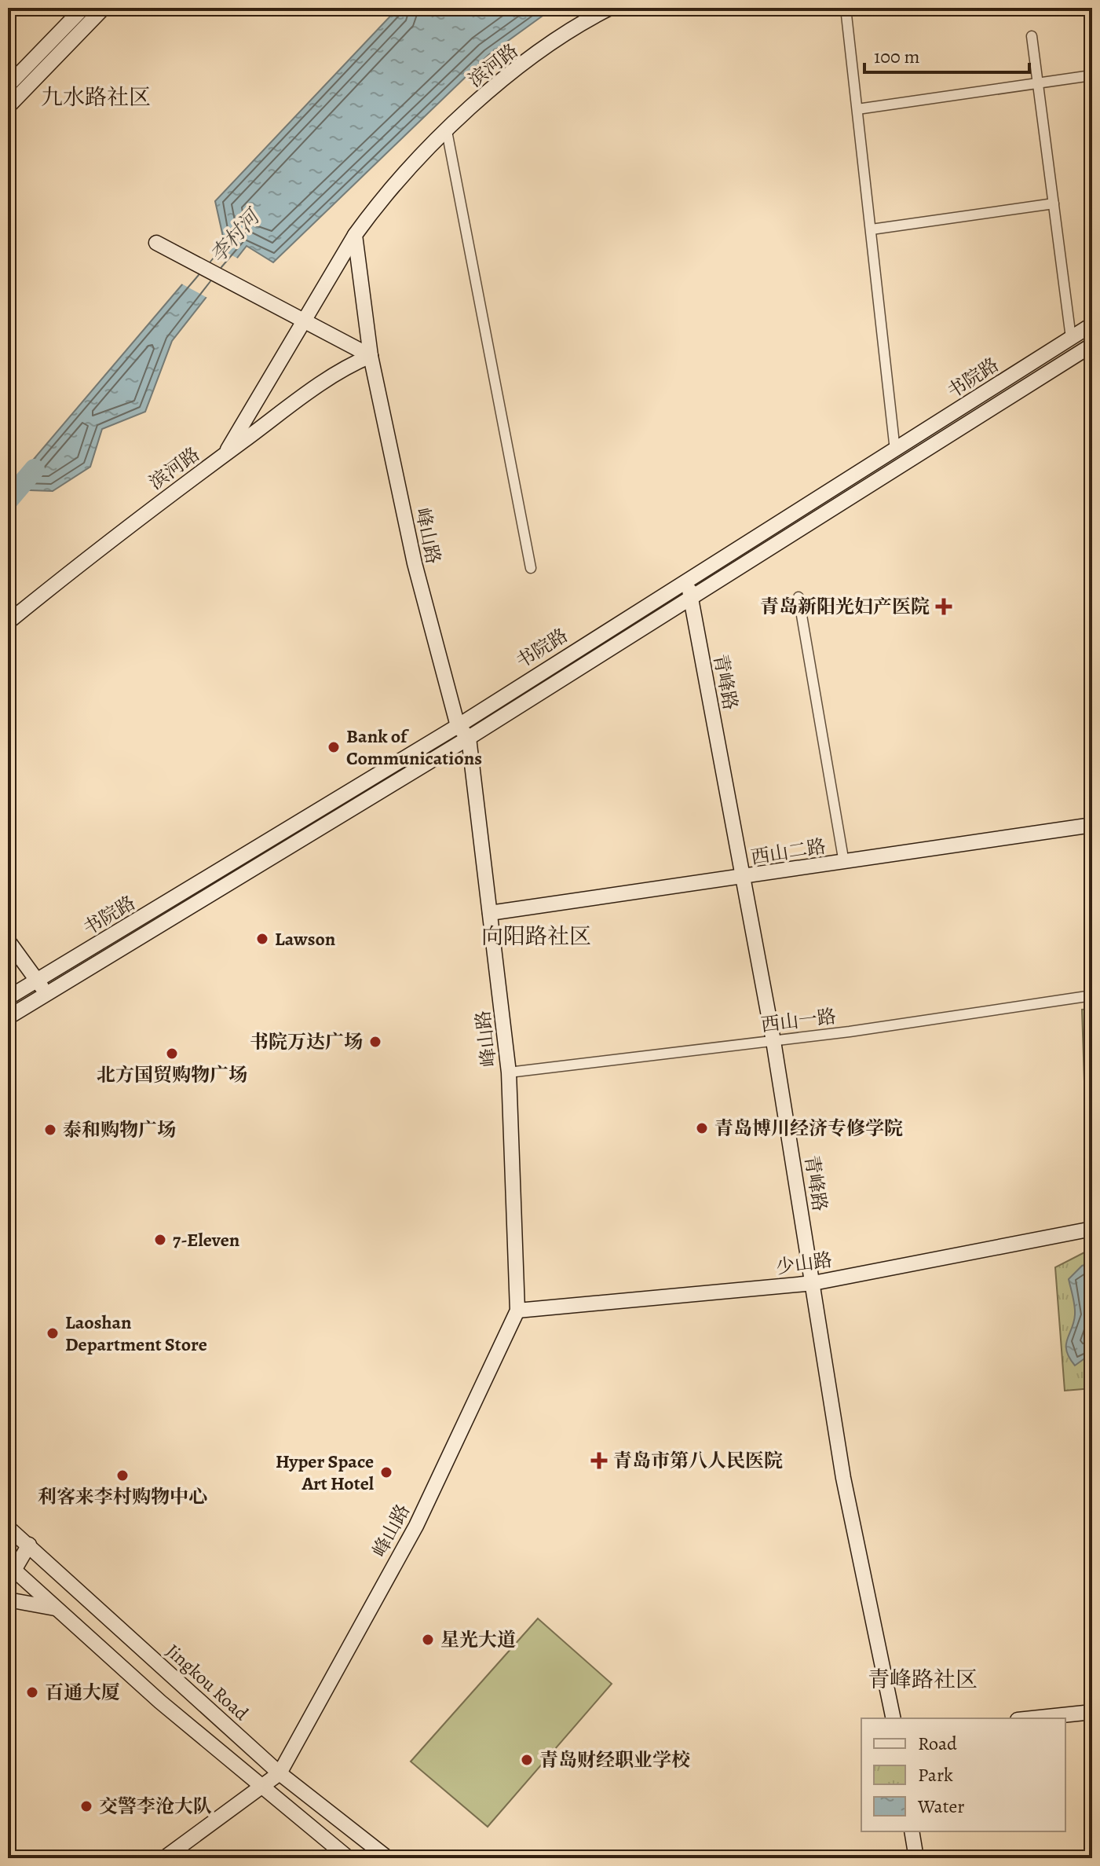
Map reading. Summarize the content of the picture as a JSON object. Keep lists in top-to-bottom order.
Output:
{
  "streets": {
    "street": [
      "滨河路",
      "书院路",
      "峰山路",
      "青峰路",
      "西山二路",
      "西山一路",
      "少山路",
      "Jingkou Road"
    ]
  },
  "crossings": [
    ["滨河路", "峰山路"],
    ["书院路", "峰山路"],
    ["书院路", "青峰路"],
    ["峰山路", "西山二路"],
    ["峰山路", "西山一路"],
    ["峰山路", "少山路"],
    ["峰山路", "Jingkou Road"],
    ["青峰路", "西山二路"],
    ["青峰路", "西山一路"],
    ["青峰路", "少山路"]
  ],
  "districts": ["九水路社区", "向阳路社区", "青峰路社区"],
  "water": ["李村河"],
  "places": {
    "health": ["青岛新阳光妇产医院", "青岛市第八人民医院"],
    "other": [
      "Bank of Communications",
      "Lawson",
      "书院万达广场",
      "北方国贸购物广场",
      "青岛博川经济专修学院",
      "泰和购物广场",
      "7-Eleven",
      "Laoshan Department Store",
      "Hyper Space Art Hotel",
      "利客来李村购物中心",
      "星光大道",
      "百通大厦",
      "青岛财经职业学校",
      "交警李沧大队"
    ]
  },
  "legend": ["Road", "Park", "Water"],
  "scale_bar": "100 m"
}
